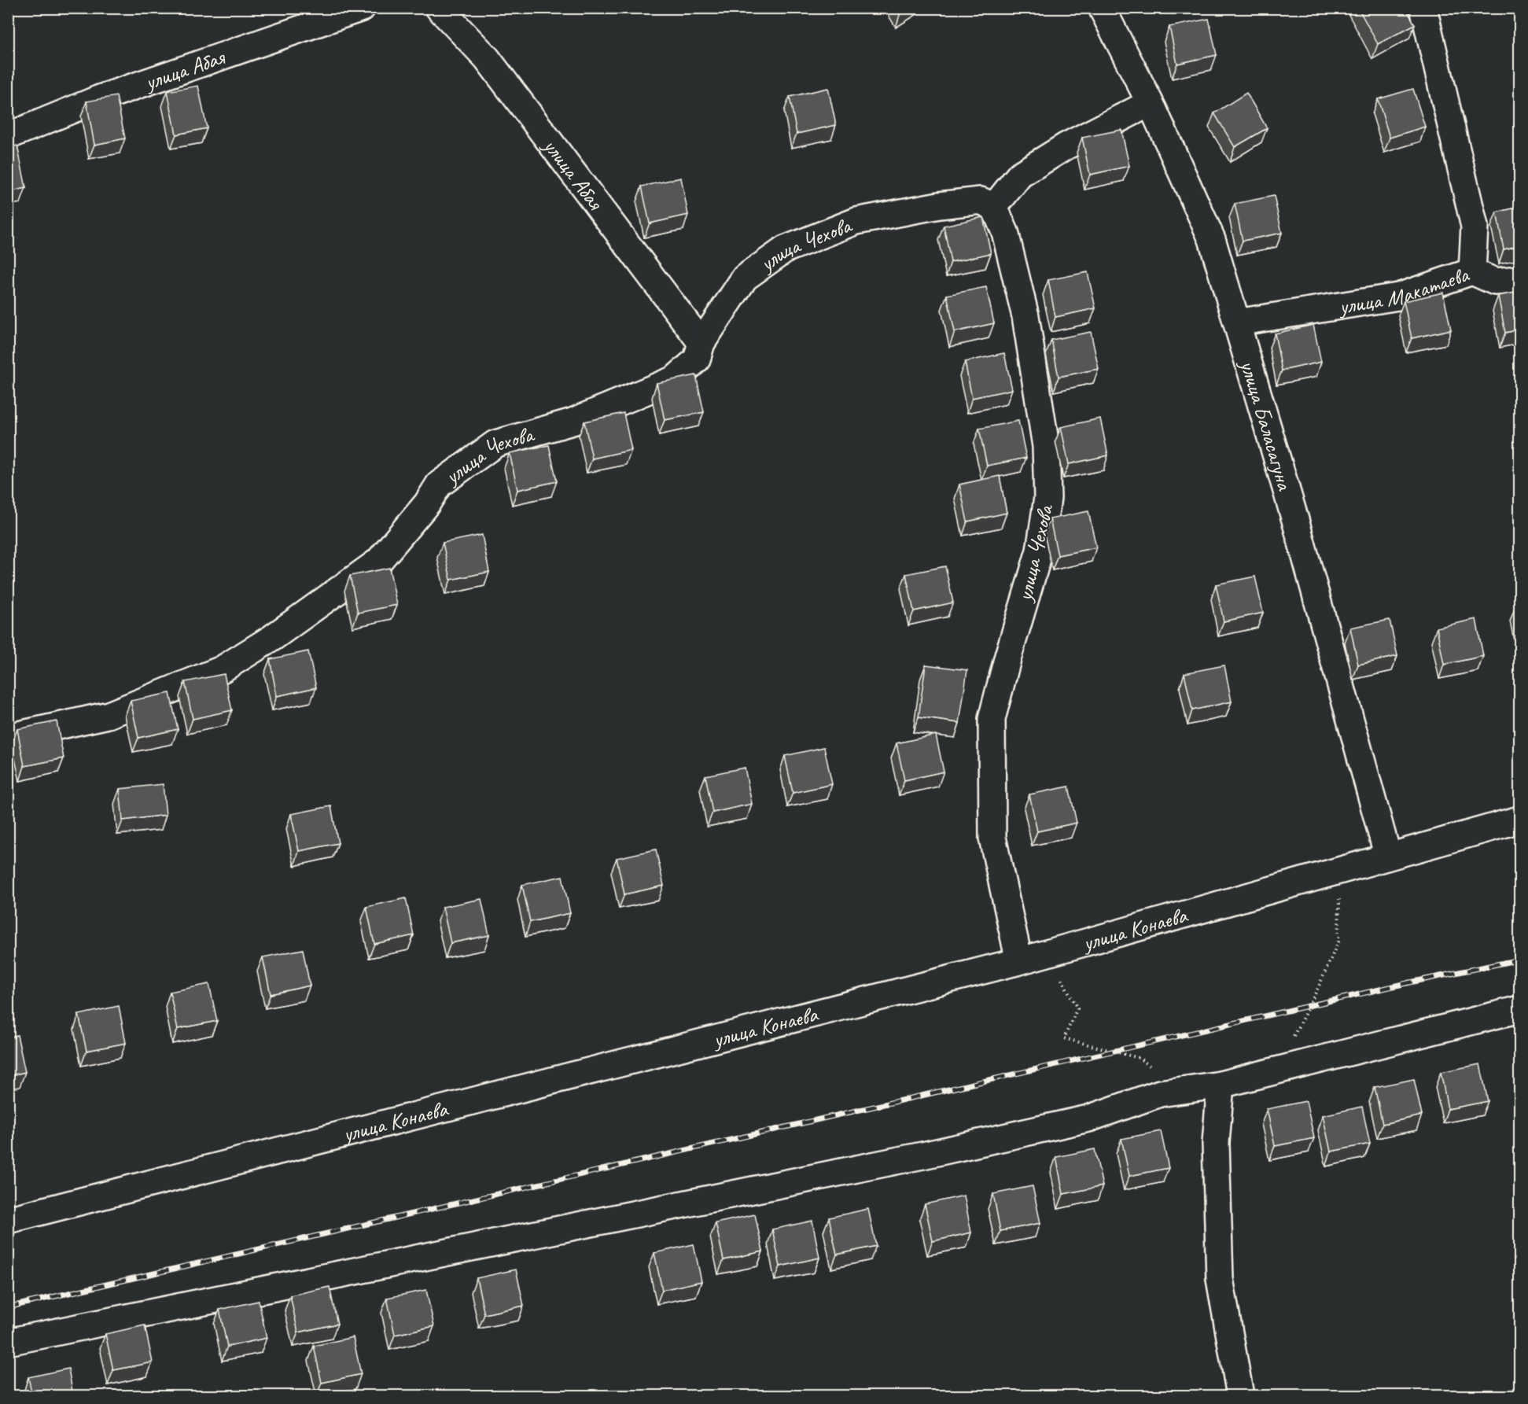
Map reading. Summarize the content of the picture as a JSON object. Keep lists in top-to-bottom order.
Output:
{
  "streets": {
    "street": [
      "улица Абая",
      "улица Чехова",
      "улица Макатаева",
      "улица Баласагуна",
      "улица Конаева"
    ]
  },
  "crossings": [
    ["улица Абая", "улица Чехова"],
    ["улица Чехова", "улица Конаева"],
    ["улица Макатаева", "улица Баласагуна"],
    ["улица Баласагуна", "улица Конаева"]
  ]
}
